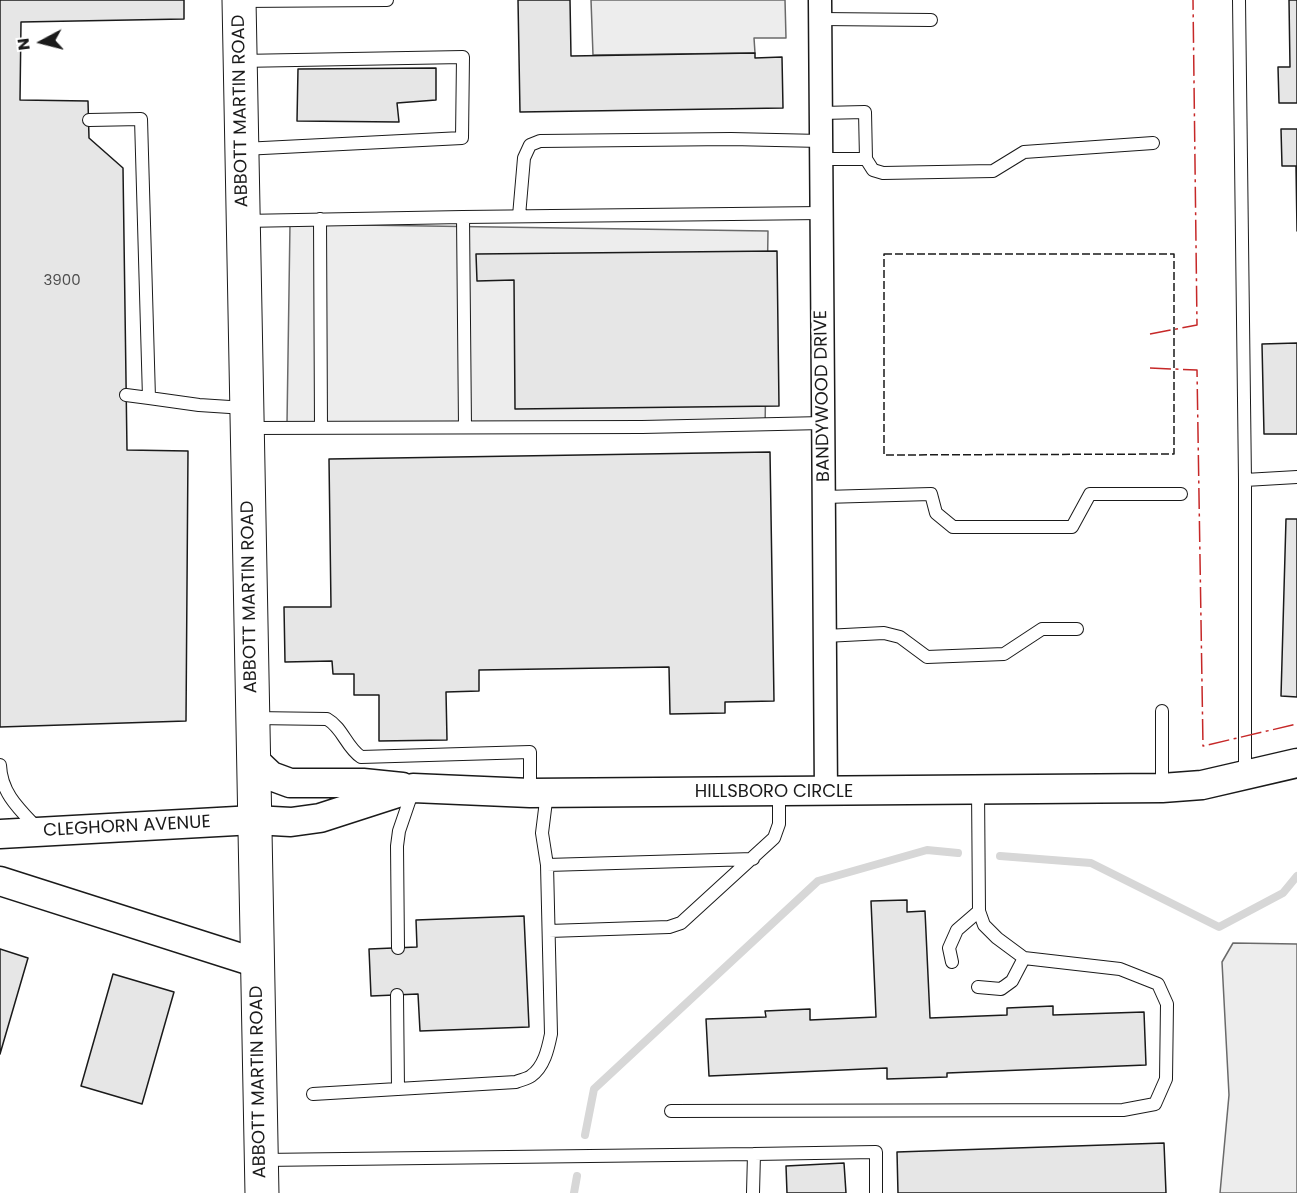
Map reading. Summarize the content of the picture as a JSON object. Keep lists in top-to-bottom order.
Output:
{
  "streets": {
    "main road": ["ABBOTT MARTIN ROAD"],
    "street": ["BANDYWOOD DRIVE", "HILLSBORO CIRCLE", "CLEGHORN AVENUE"]
  },
  "crossings": [
    ["ABBOTT MARTIN ROAD", "HILLSBORO CIRCLE"],
    ["ABBOTT MARTIN ROAD", "CLEGHORN AVENUE"],
    ["BANDYWOOD DRIVE", "HILLSBORO CIRCLE"],
    ["HILLSBORO CIRCLE", "CLEGHORN AVENUE"]
  ],
  "house_numbers": ["3900"],
  "north": "left"
}
